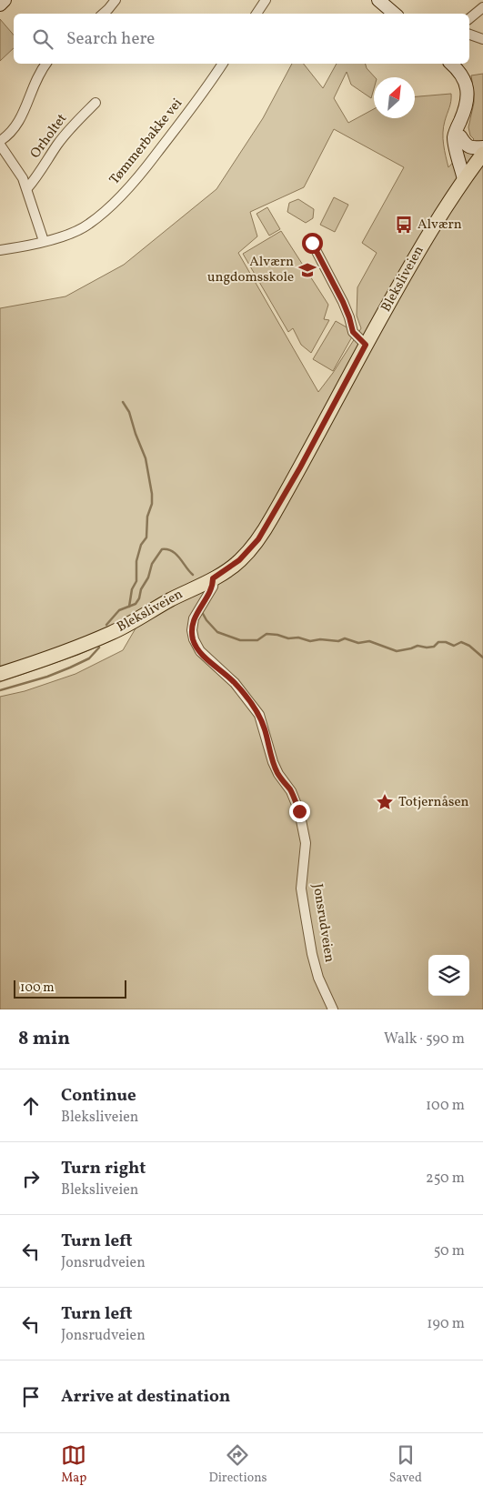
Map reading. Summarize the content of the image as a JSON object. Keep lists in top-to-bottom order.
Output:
{
  "streets": {
    "main road": ["Bleksliveien"],
    "street": ["Orholtet", "Tømmerbakke vei", "Jonsrudveien"]
  },
  "crossings": [
    ["Orholtet", "Tømmerbakke vei"],
    ["Bleksliveien", "Jonsrudveien"]
  ],
  "places": {
    "bus stop": ["Alværn"],
    "school or university": ["Alværn ungdomsskole"],
    "place": ["Totjernåsen"]
  },
  "scale_bar": "100 m",
  "north": "top right",
  "page": {
    "search": "Search here",
    "scale": "100 m",
    "heading": ["8 min", "Walk · 590 m"],
    "list": [
      ["Continue", "Bleksliveien", "100 m"],
      ["Turn right", "Bleksliveien", "250 m"],
      ["Turn left", "Jonsrudveien", "50 m"],
      ["Turn left", "Jonsrudveien", "190 m"],
      "Arrive at destination"
    ],
    "nav": ["Map", "Directions", "Saved"]
  }
}
